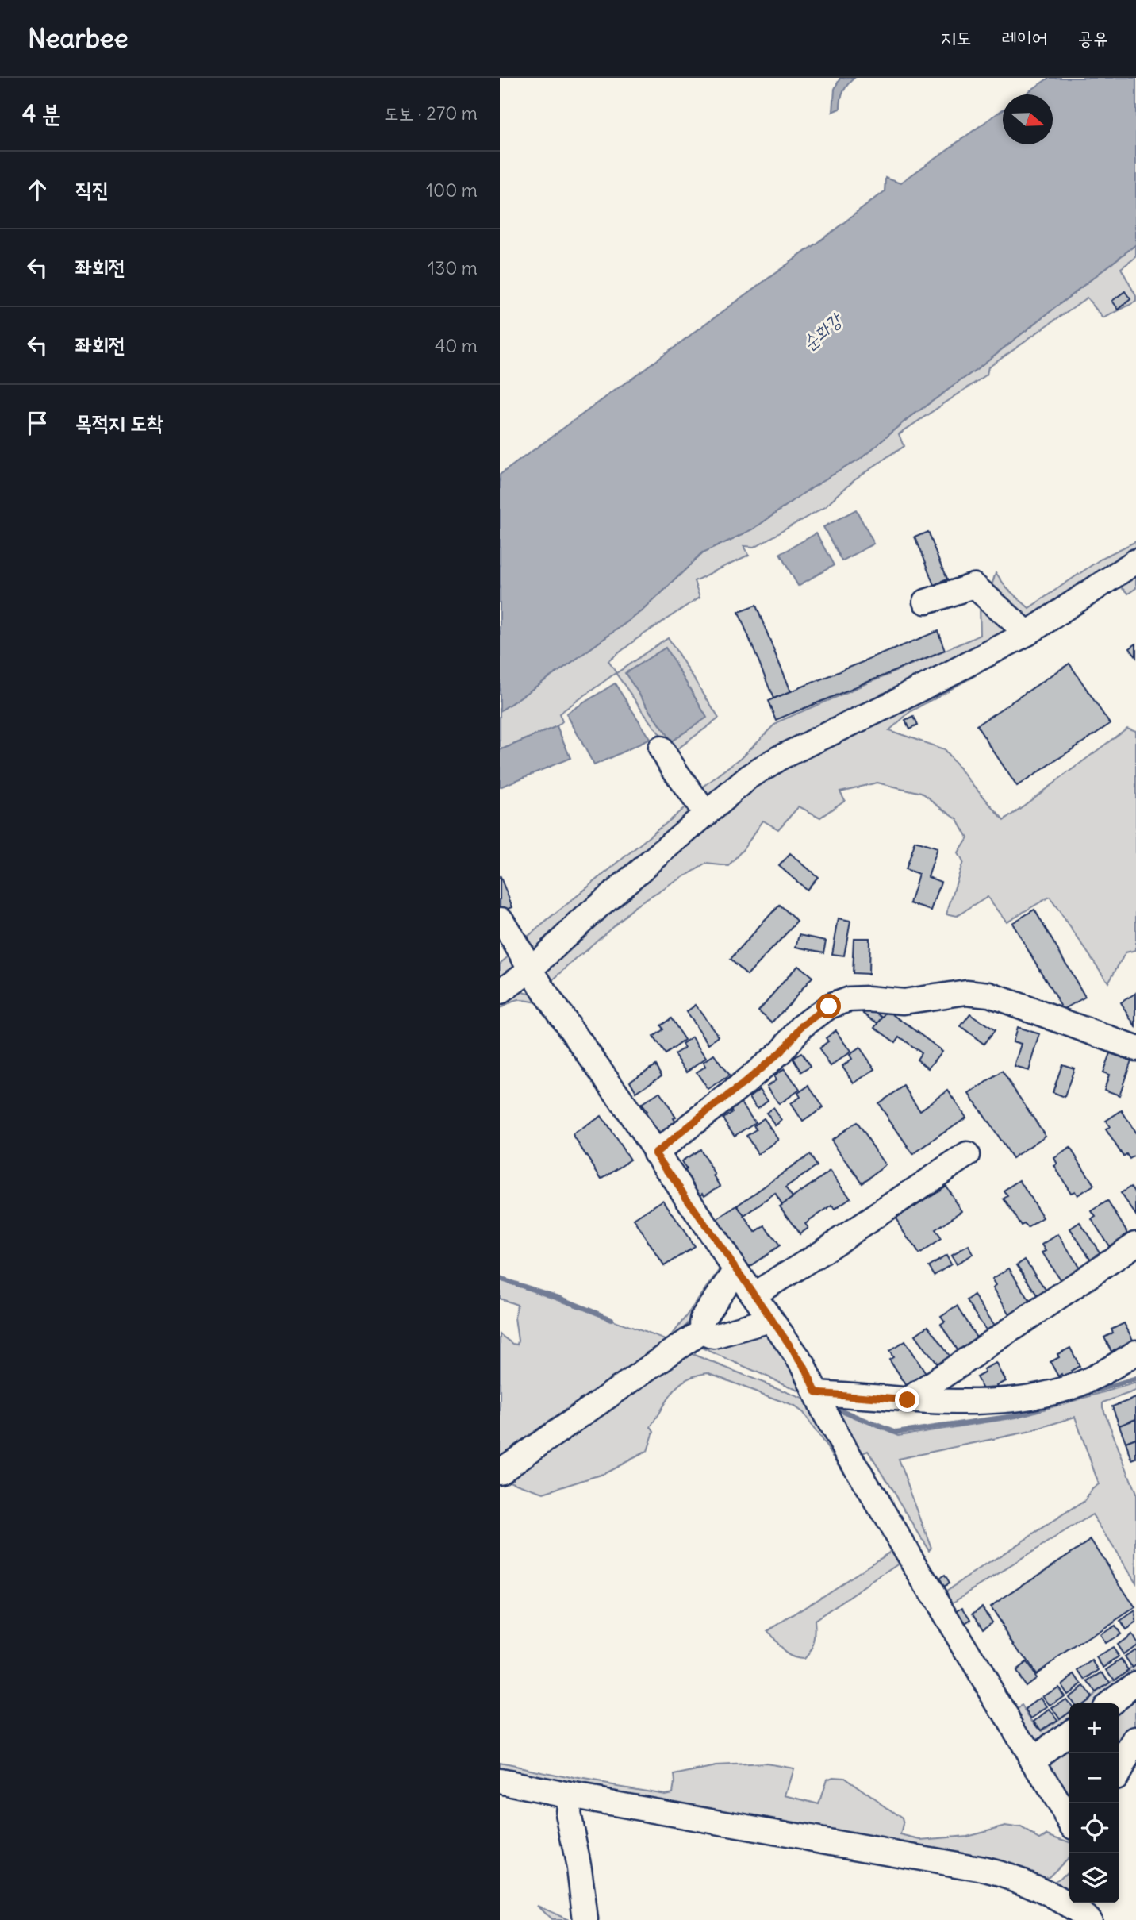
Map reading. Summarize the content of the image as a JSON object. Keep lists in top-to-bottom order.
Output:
{
  "water": ["순화강"],
  "north": "right",
  "page": {
    "header": "Nearbee",
    "nav": ["지도", "레이어", "공유"],
    "heading": ["4 분", "도보 · 270 m"],
    "list": [
      ["직진", "100 m"],
      ["좌회전", "130 m"],
      ["좌회전", "40 m"],
      "목적지 도착"
    ],
    "map_buttons": ["+", "−"]
  }
}
